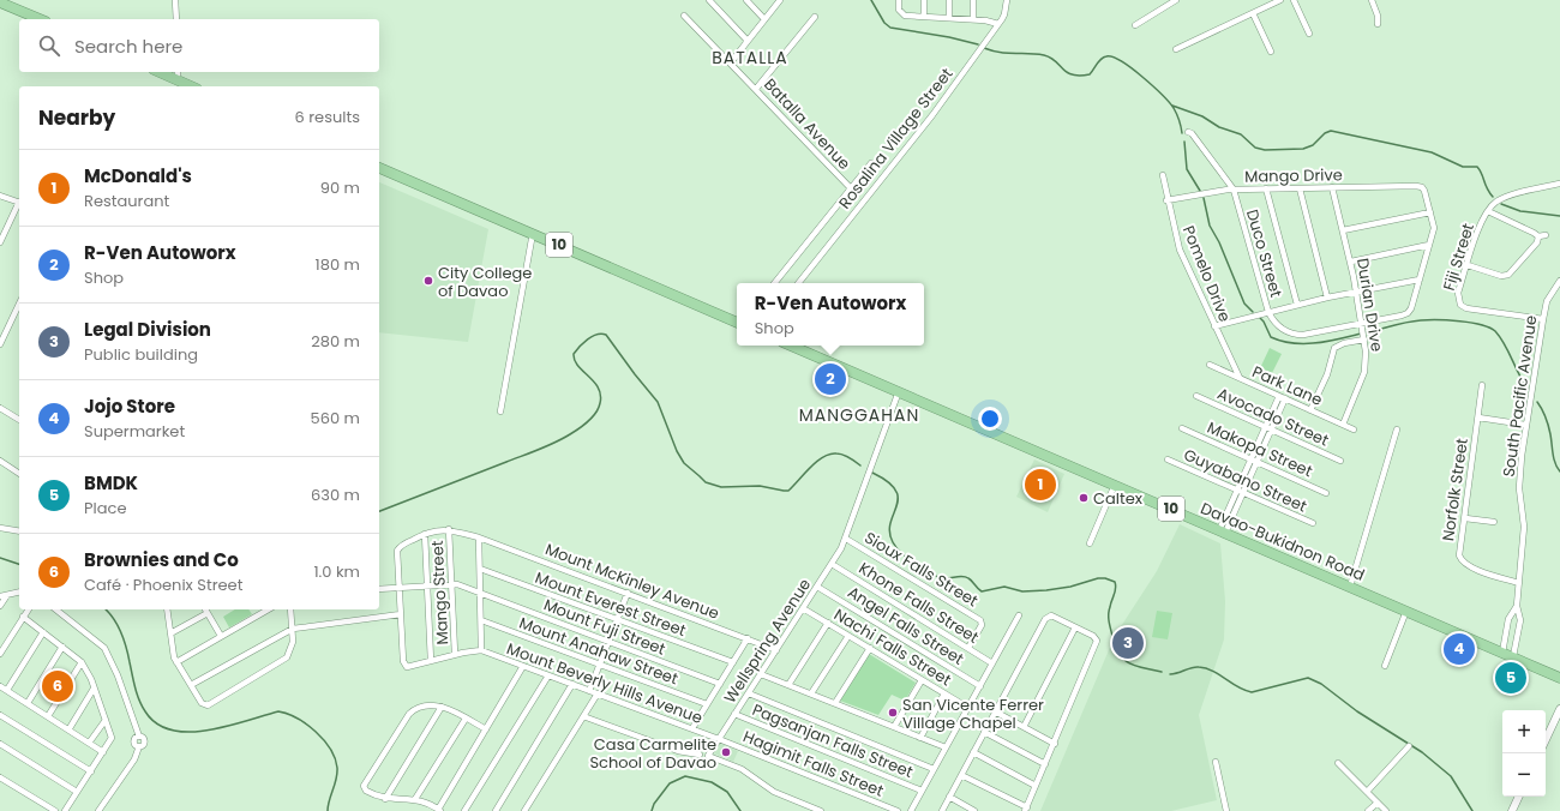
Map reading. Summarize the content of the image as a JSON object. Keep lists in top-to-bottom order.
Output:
{
  "streets": {
    "highway": ["10", "Davao-Bukidnon Road"],
    "street": [
      "Batalla Avenue",
      "Rosalina Village Street",
      "Mango Drive",
      "Duco Street",
      "Fiji Street",
      "Pomelo Drive",
      "Durian Drive",
      "Park Lane",
      "South Pacific Avenue",
      "Avocado Street",
      "Makopa Street",
      "Guyabano Street",
      "Norfolk Street",
      "Sioux Falls Street",
      "Mount McKinley Avenue",
      "Mango Street",
      "Khone Falls Street",
      "Mount Everest Street",
      "Angel Falls Street",
      "Mount Fuji Street",
      "Wellspring Avenue",
      "Nachi Falls Street",
      "Mount Anahaw Street",
      "Mount Beverly Hills Avenue",
      "Pagsanjan Falls Street",
      "Hagimit Falls Street"
    ]
  },
  "crossings": [
    ["Mango Drive", "Duco Street"],
    ["Mango Drive", "Pomelo Drive"],
    ["Mango Drive", "Durian Drive"],
    ["Fiji Street", "South Pacific Avenue"],
    ["Pomelo Drive", "Park Lane"],
    ["Durian Drive", "Park Lane"],
    ["South Pacific Avenue", "Norfolk Street"],
    ["South Pacific Avenue", "Davao-Bukidnon Road"],
    ["Davao-Bukidnon Road", "Wellspring Avenue"],
    ["Sioux Falls Street", "Khone Falls Street"],
    ["Sioux Falls Street", "Wellspring Avenue"],
    ["Mount McKinley Avenue", "Mango Street"],
    ["Mount McKinley Avenue", "Wellspring Avenue"],
    ["Mango Street", "Mount Fuji Street"],
    ["Khone Falls Street", "Wellspring Avenue"],
    ["Angel Falls Street", "Wellspring Avenue"],
    ["Wellspring Avenue", "Nachi Falls Street"],
    ["Wellspring Avenue", "Mount Beverly Hills Avenue"],
    ["Wellspring Avenue", "Pagsanjan Falls Street"],
    ["Wellspring Avenue", "Hagimit Falls Street"],
    ["Mount Beverly Hills Avenue", "Hagimit Falls Street"]
  ],
  "districts": ["BATALLA", "MANGGAHAN"],
  "places": [
    "City College of Davao",
    "Caltex",
    "San Vicente Ferrer Village Chapel",
    "Casa Carmelite School of Davao"
  ],
  "page": {
    "search": "Search here",
    "heading": ["Nearby", "6 results"],
    "list": [
      {
        "mark": "1",
        "name": "McDonald's",
        "note": "Restaurant",
        "value": "90 m"
      },
      {
        "mark": "2",
        "name": "R-Ven Autoworx",
        "note": "Shop",
        "value": "180 m"
      },
      {
        "mark": "3",
        "name": "Legal Division",
        "note": "Public building",
        "value": "280 m"
      },
      {
        "mark": "4",
        "name": "Jojo Store",
        "note": "Supermarket",
        "value": "560 m"
      },
      {
        "mark": "5",
        "name": "BMDK",
        "note": "Place",
        "value": "630 m"
      },
      {
        "mark": "6",
        "name": "Brownies and Co",
        "note": "Café · Phoenix Street",
        "value": "1.0 km"
      }
    ],
    "popup": ["R-Ven Autoworx", "Shop"],
    "pins": [
      "2",
      "1",
      "3",
      "4",
      "5",
      "6"
    ],
    "map_buttons": ["+", "−"]
  }
}
